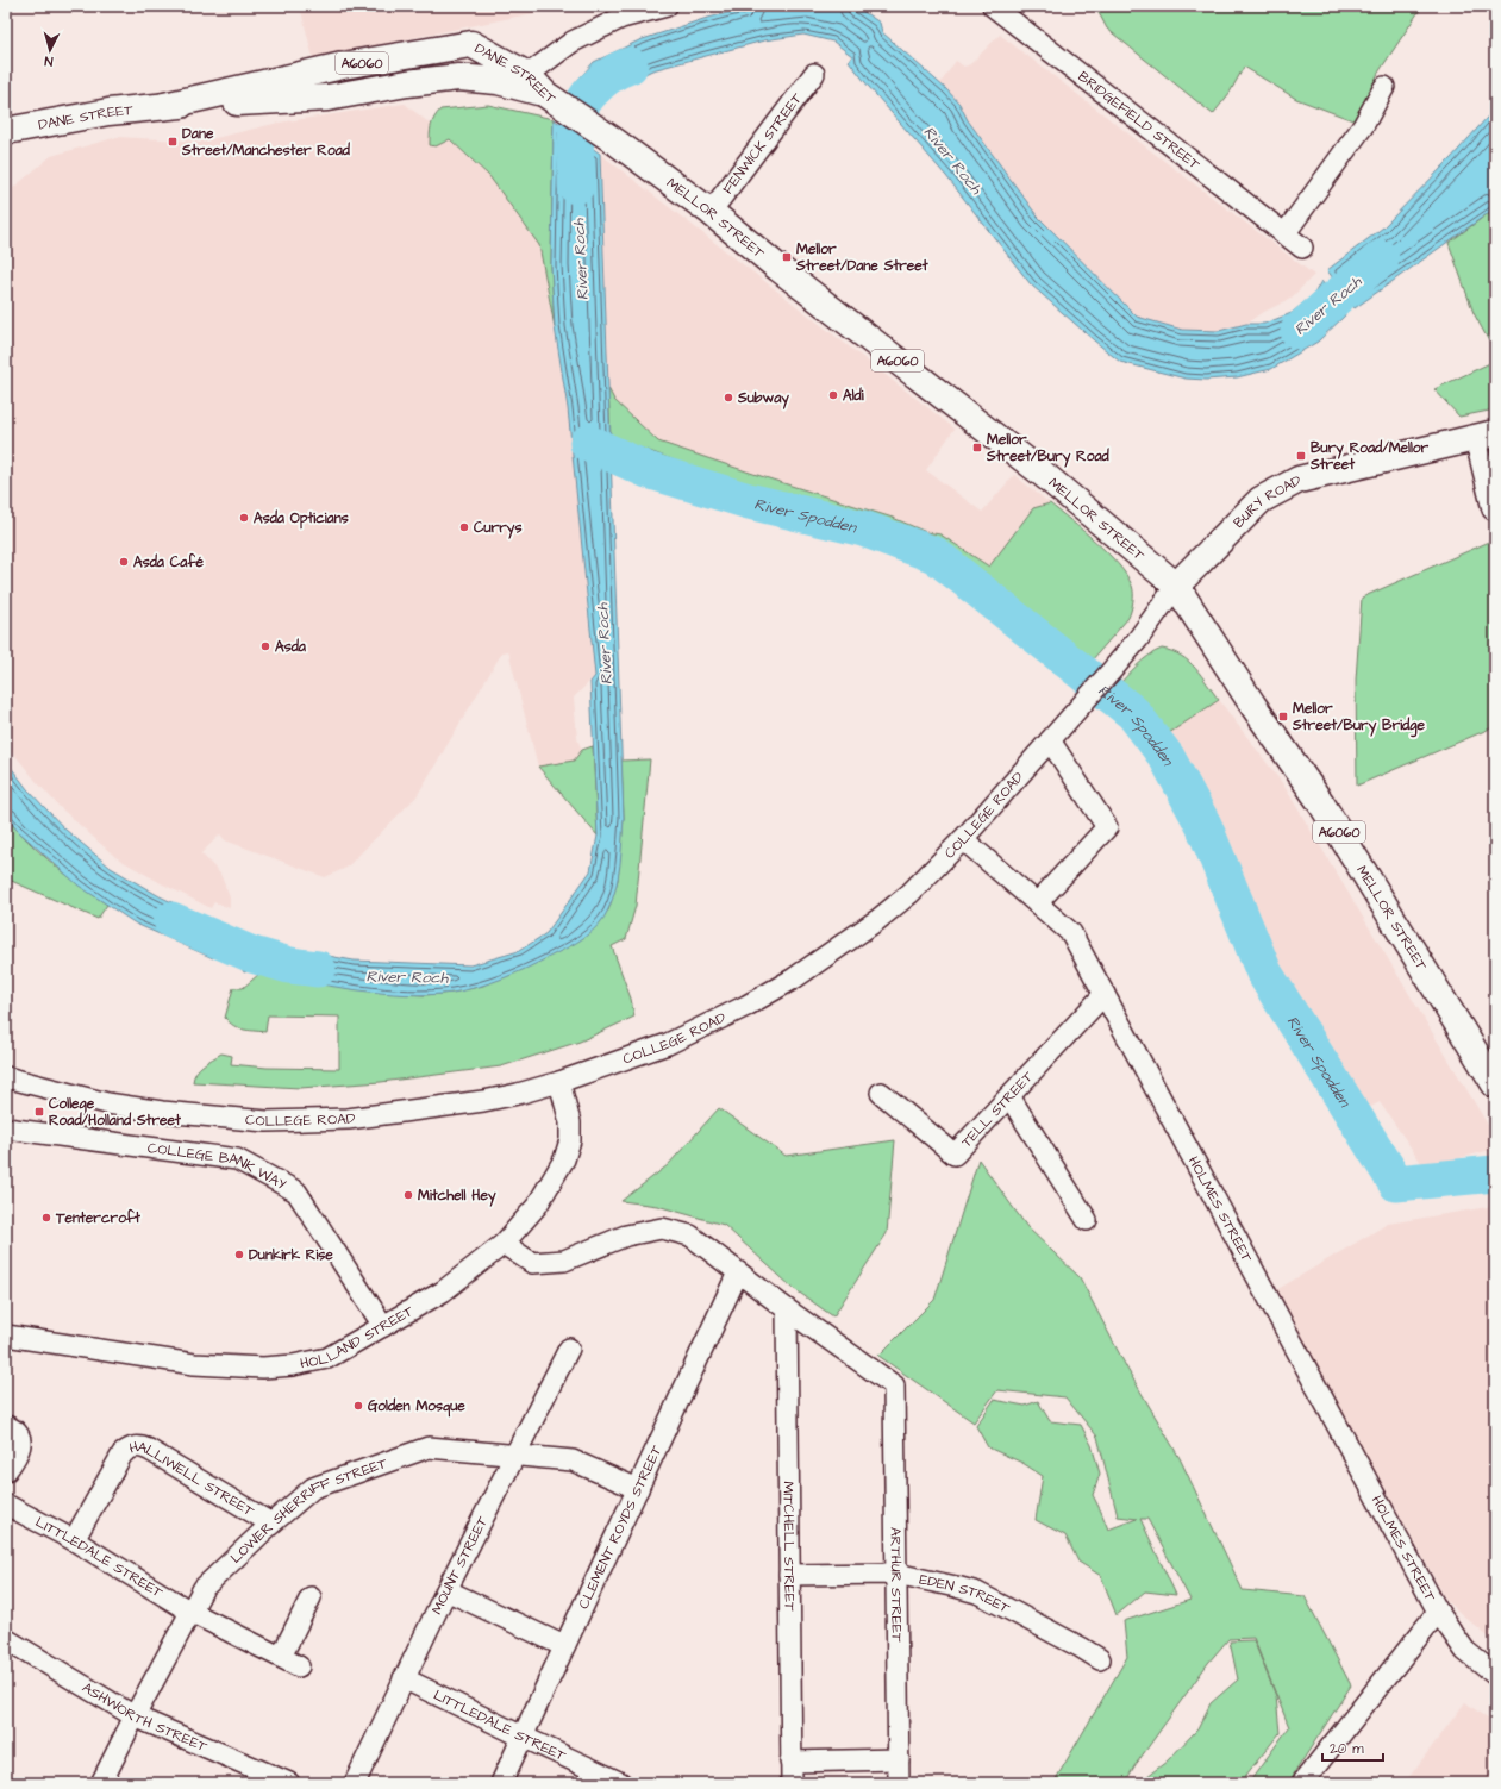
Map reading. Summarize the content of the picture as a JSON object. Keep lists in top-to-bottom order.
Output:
{
  "streets": {
    "main road": [
      "A6060",
      "DANE STREET",
      "MELLOR STREET",
      "BURY ROAD"
    ],
    "street": [
      "BRIDGEFIELD STREET",
      "FENWICK STREET",
      "COLLEGE ROAD",
      "TELL STREET",
      "COLLEGE BANK WAY",
      "HOLMES STREET",
      "HOLLAND STREET",
      "HALLIWELL STREET",
      "LOWER SHERRIFF STREET",
      "CLEMENT ROYDS STREET",
      "MITCHELL STREET",
      "LITTLEDALE STREET",
      "MOUNT STREET",
      "ARTHUR STREET",
      "EDEN STREET",
      "ASHWORTH STREET"
    ]
  },
  "crossings": [
    ["A6060", "DANE STREET"],
    ["DANE STREET", "MELLOR STREET"],
    ["FENWICK STREET", "MELLOR STREET"],
    ["MELLOR STREET", "BURY ROAD"],
    ["MELLOR STREET", "COLLEGE ROAD"],
    ["BURY ROAD", "COLLEGE ROAD"],
    ["COLLEGE ROAD", "HOLMES STREET"],
    ["COLLEGE ROAD", "HOLLAND STREET"],
    ["TELL STREET", "HOLMES STREET"],
    ["COLLEGE BANK WAY", "HOLLAND STREET"],
    ["HALLIWELL STREET", "LOWER SHERRIFF STREET"],
    ["HALLIWELL STREET", "LITTLEDALE STREET"],
    ["LOWER SHERRIFF STREET", "CLEMENT ROYDS STREET"],
    ["LOWER SHERRIFF STREET", "LITTLEDALE STREET"],
    ["LOWER SHERRIFF STREET", "MOUNT STREET"],
    ["LOWER SHERRIFF STREET", "ASHWORTH STREET"],
    ["CLEMENT ROYDS STREET", "LITTLEDALE STREET"],
    ["MITCHELL STREET", "ARTHUR STREET"],
    ["MITCHELL STREET", "EDEN STREET"],
    ["LITTLEDALE STREET", "MOUNT STREET"],
    ["ARTHUR STREET", "EDEN STREET"]
  ],
  "water": ["River Roch", "River Spodden"],
  "places": {
    "transit": [
      "Dane Street/Manchester Road",
      "Mellor Street/Dane Street",
      "Mellor Street/Bury Road",
      "Bury Road/Mellor Street",
      "Mellor Street/Bury Bridge",
      "College Road/Holland Street"
    ],
    "other": [
      "Aldi",
      "Subway",
      "Asda Opticians",
      "Currys",
      "Asda Café",
      "Asda",
      "Mitchell Hey",
      "Tentercroft",
      "Dunkirk Rise",
      "Golden Mosque"
    ]
  },
  "scale_bar": "20 m",
  "north": "bottom"
}
